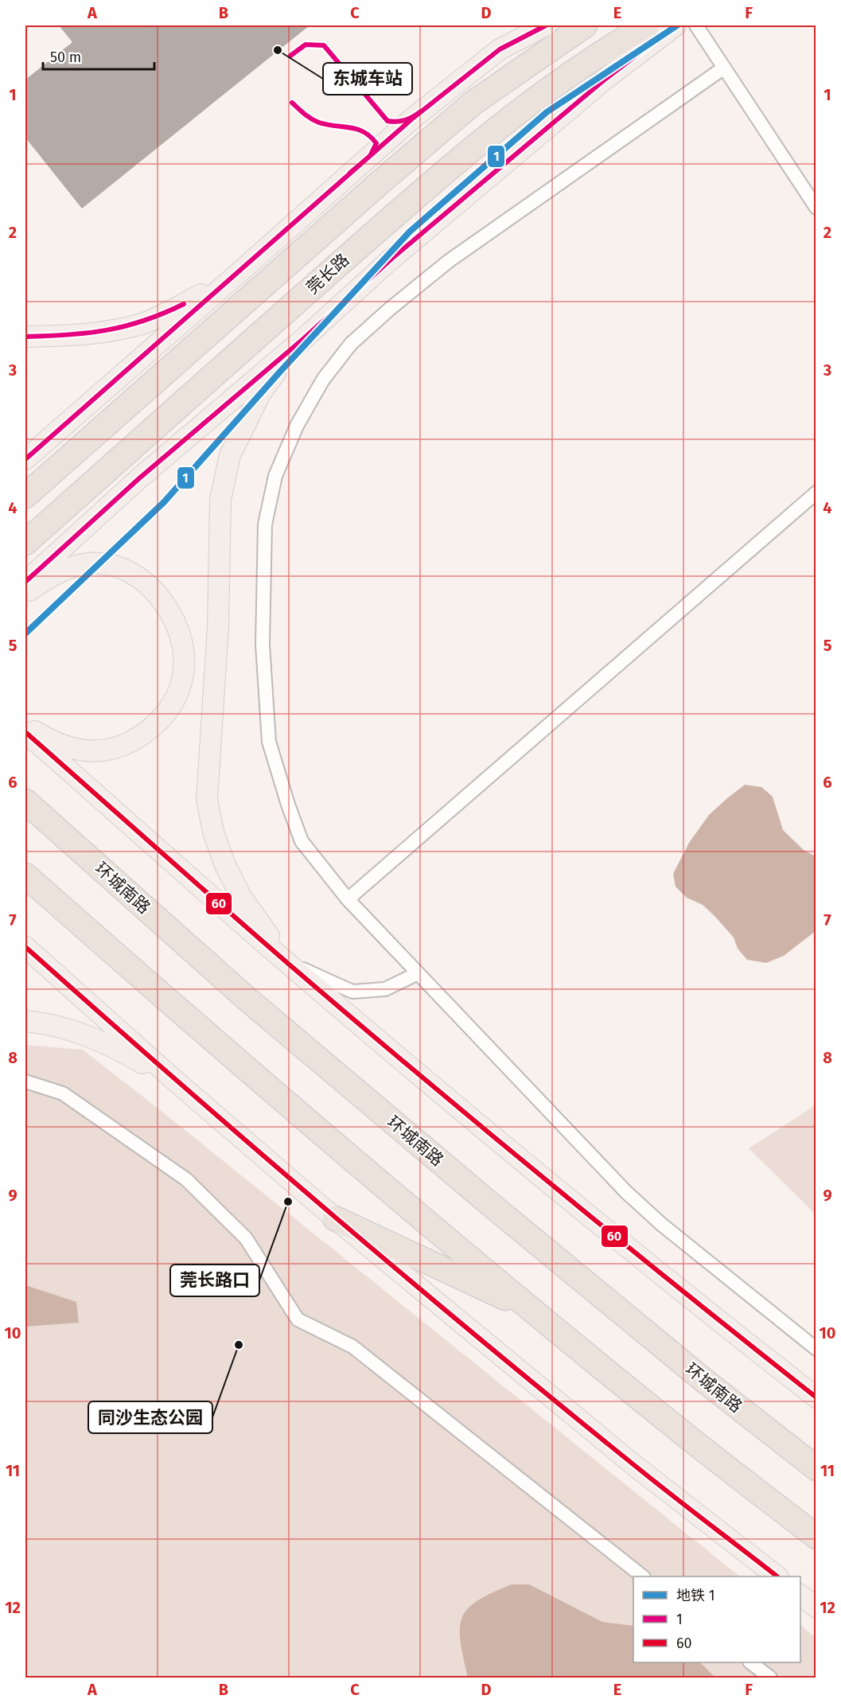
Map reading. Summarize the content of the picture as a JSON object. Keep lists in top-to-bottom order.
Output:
{
  "streets": {
    "highway": ["莞长路", "环城南路"]
  },
  "places": ["东城车站", "莞长路口", "同沙生态公园"],
  "lines": ["metro line 1", "transit line 1", "transit line 60"],
  "legend": ["地铁 1", "1", "60"],
  "scale_bar": "50 m",
  "grid": {
    "columns": [
      "A",
      "B",
      "C",
      "D",
      "E",
      "F"
    ],
    "rows": [
      "1",
      "2",
      "3",
      "4",
      "5",
      "6",
      "7",
      "8",
      "9",
      "10",
      "11",
      "12"
    ]
  }
}
